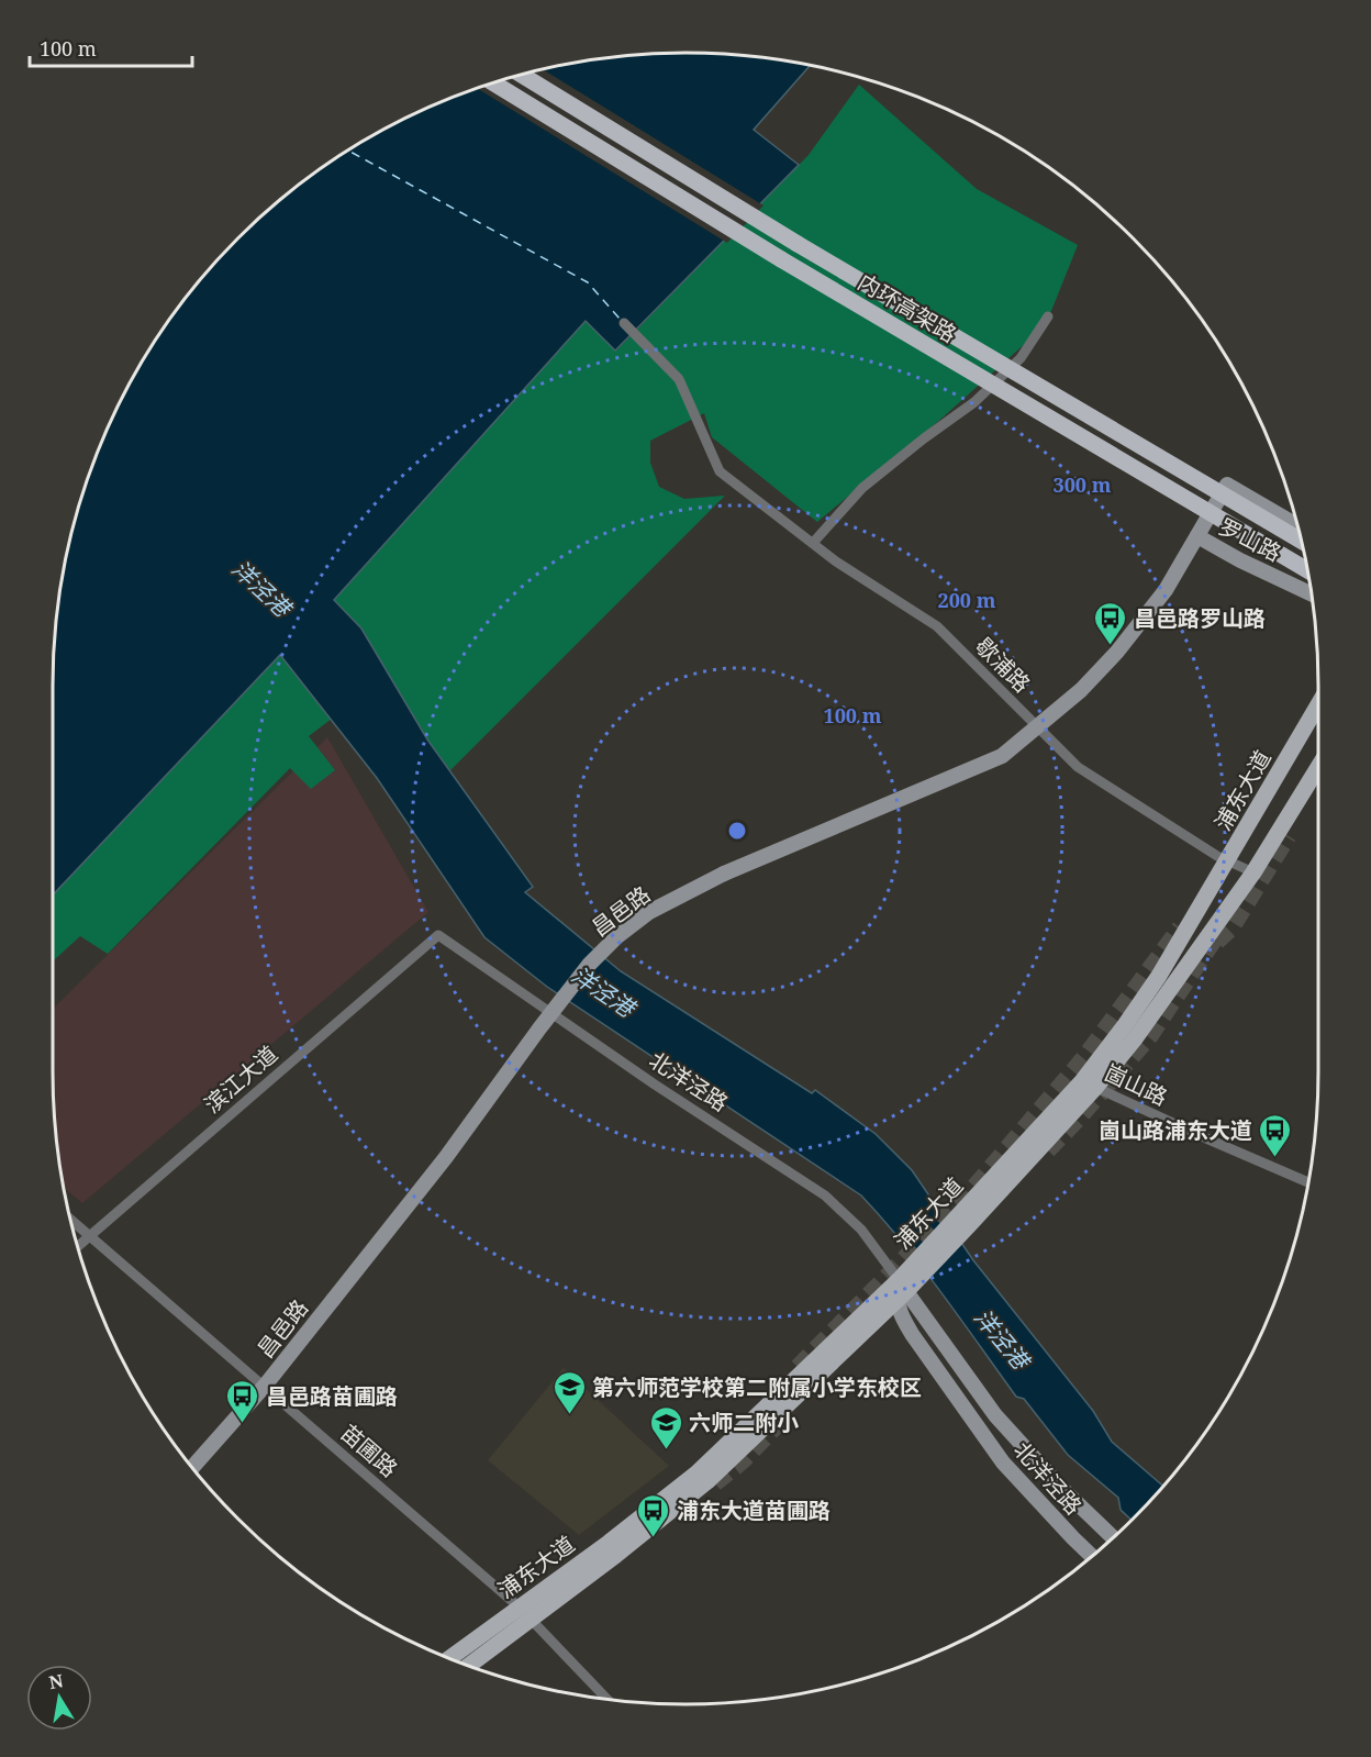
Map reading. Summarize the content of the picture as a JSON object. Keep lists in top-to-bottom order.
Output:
{
  "streets": {
    "highway": ["内环高架路"],
    "main road": [
      "罗山路",
      "浦东大道",
      "昌邑路",
      "北洋泾路"
    ],
    "street": [
      "歇浦路",
      "滨江大道",
      "崮山路",
      "苗圃路"
    ]
  },
  "crossings": [
    ["罗山路", "昌邑路"],
    ["歇浦路", "浦东大道"],
    ["歇浦路", "昌邑路"],
    ["浦东大道", "北洋泾路"],
    ["浦东大道", "崮山路"],
    ["浦东大道", "苗圃路"],
    ["昌邑路", "苗圃路"],
    ["滨江大道", "北洋泾路"],
    ["滨江大道", "苗圃路"]
  ],
  "water": ["洋泾港"],
  "places": {
    "bus stop": [
      "昌邑路罗山路",
      "崮山路浦东大道",
      "昌邑路苗圃路",
      "浦东大道苗圃路"
    ],
    "school or university": ["第六师范学校第二附属小学东校区", "六师二附小"]
  },
  "scale_bar": "100 m",
  "north": "top",
  "rings": ["300 m", "200 m", "100 m"]
}
